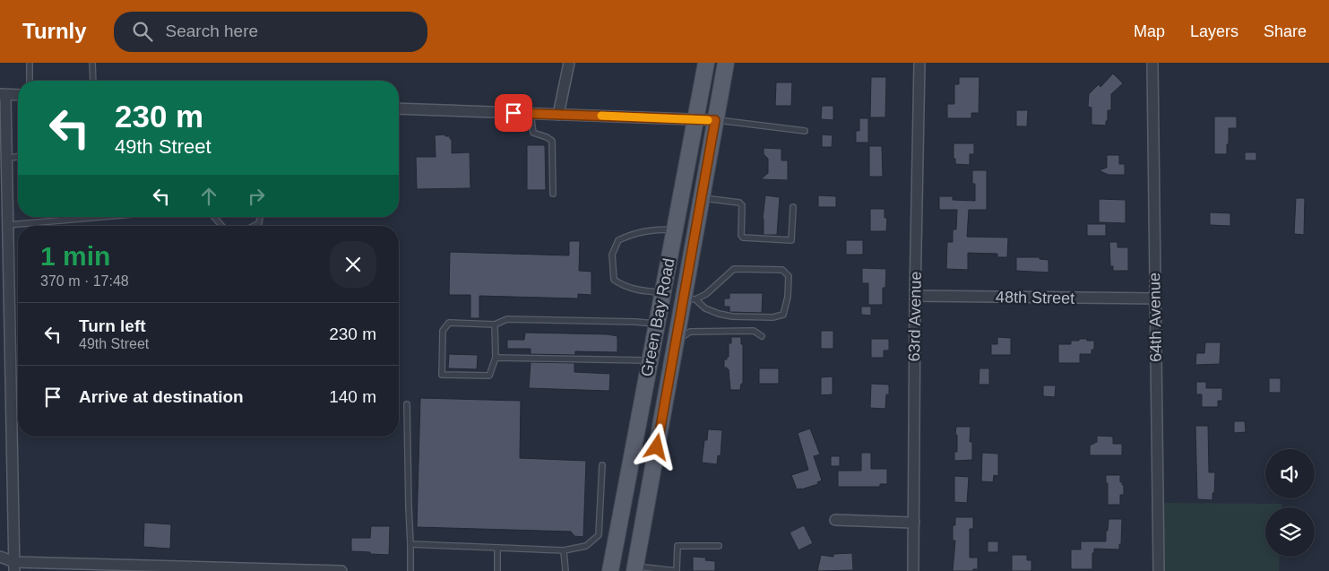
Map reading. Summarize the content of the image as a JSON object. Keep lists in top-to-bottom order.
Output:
{
  "streets": {
    "main road": ["Green Bay Road"],
    "street": ["48th Street", "63rd Avenue", "64th Avenue"]
  },
  "crossings": [
    ["48th Street", "63rd Avenue"],
    ["48th Street", "64th Avenue"]
  ],
  "page": {
    "header": "Turnly",
    "search": "Search here",
    "nav": ["Map", "Layers", "Share"],
    "turn": ["230 m", "49th Street"],
    "heading": ["1 min", "370 m · 17:48"],
    "list": [
      {
        "name": "Turn left",
        "note": "49th Street",
        "value": "230 m"
      },
      {
        "name": "Arrive at destination",
        "value": "140 m"
      }
    ]
  }
}
